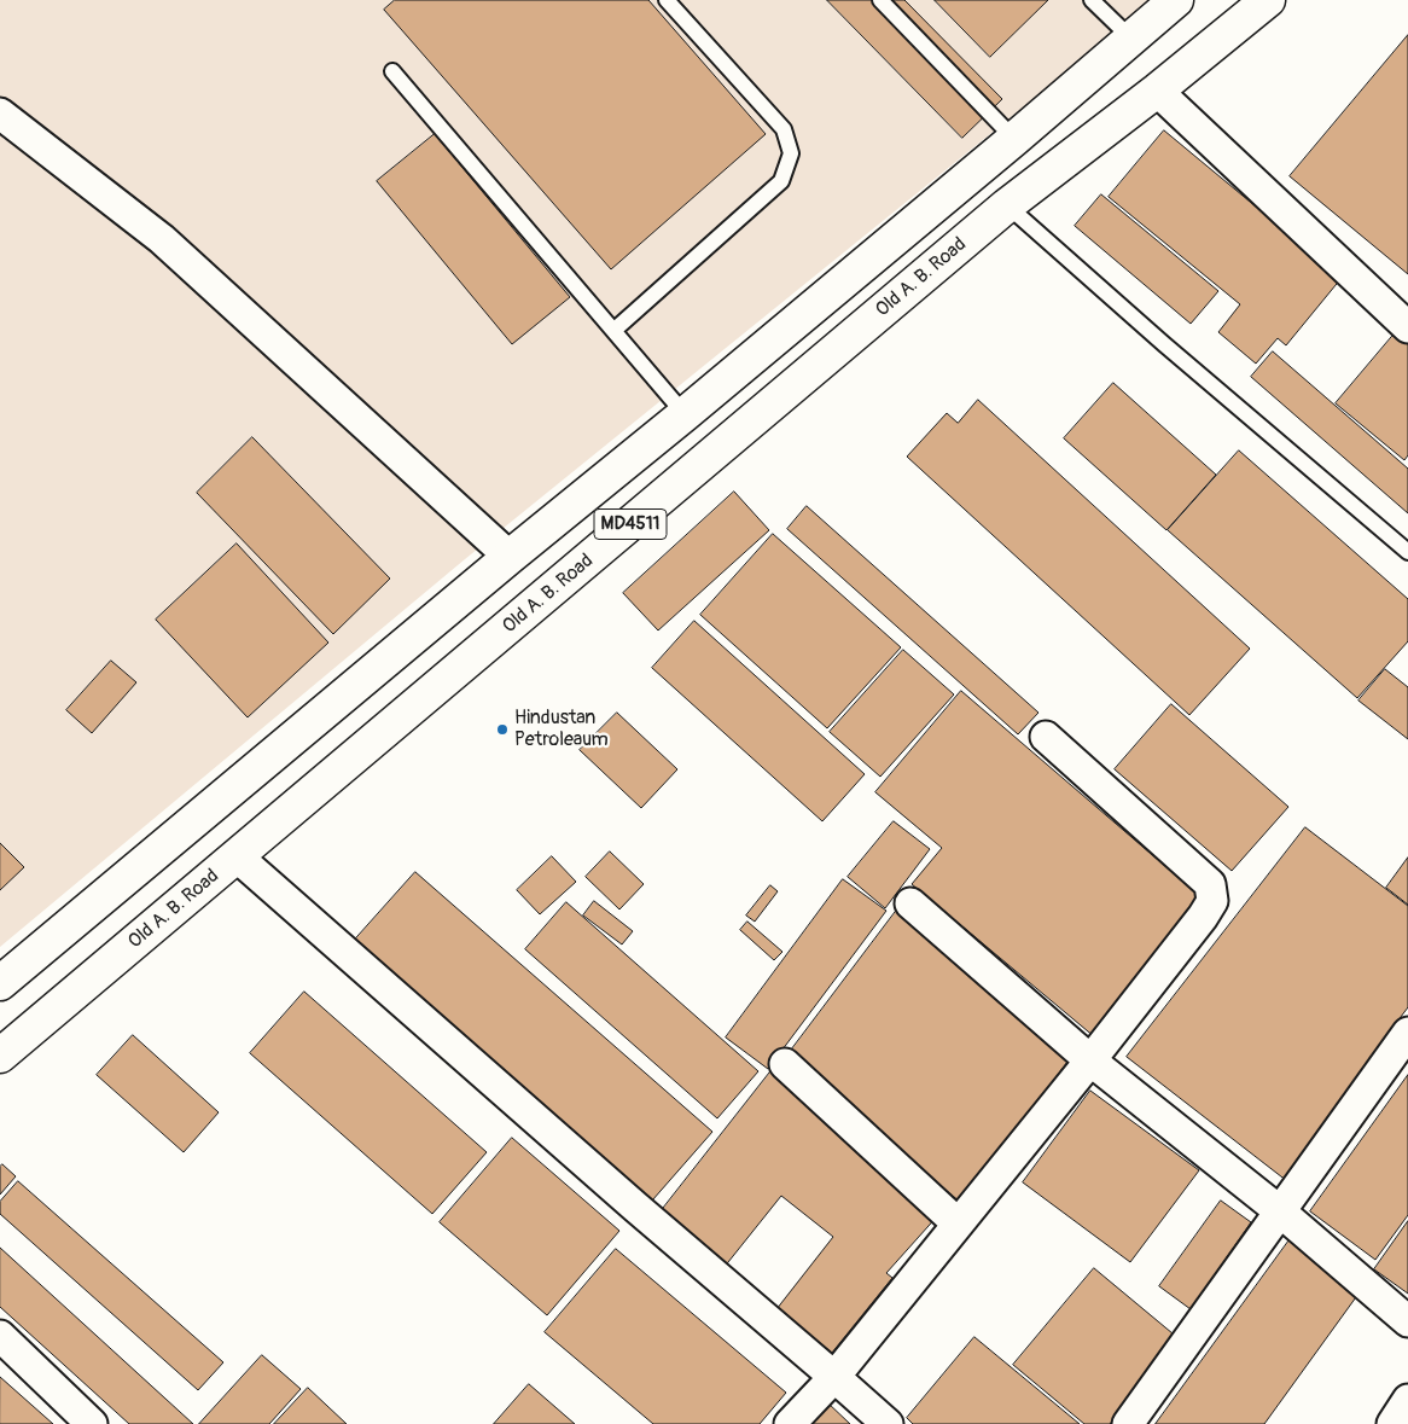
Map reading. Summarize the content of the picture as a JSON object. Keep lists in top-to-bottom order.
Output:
{
  "streets": {
    "main road": ["Old A. B. Road", "MD4511"]
  },
  "places": ["Hindustan Petroleaum"]
}
